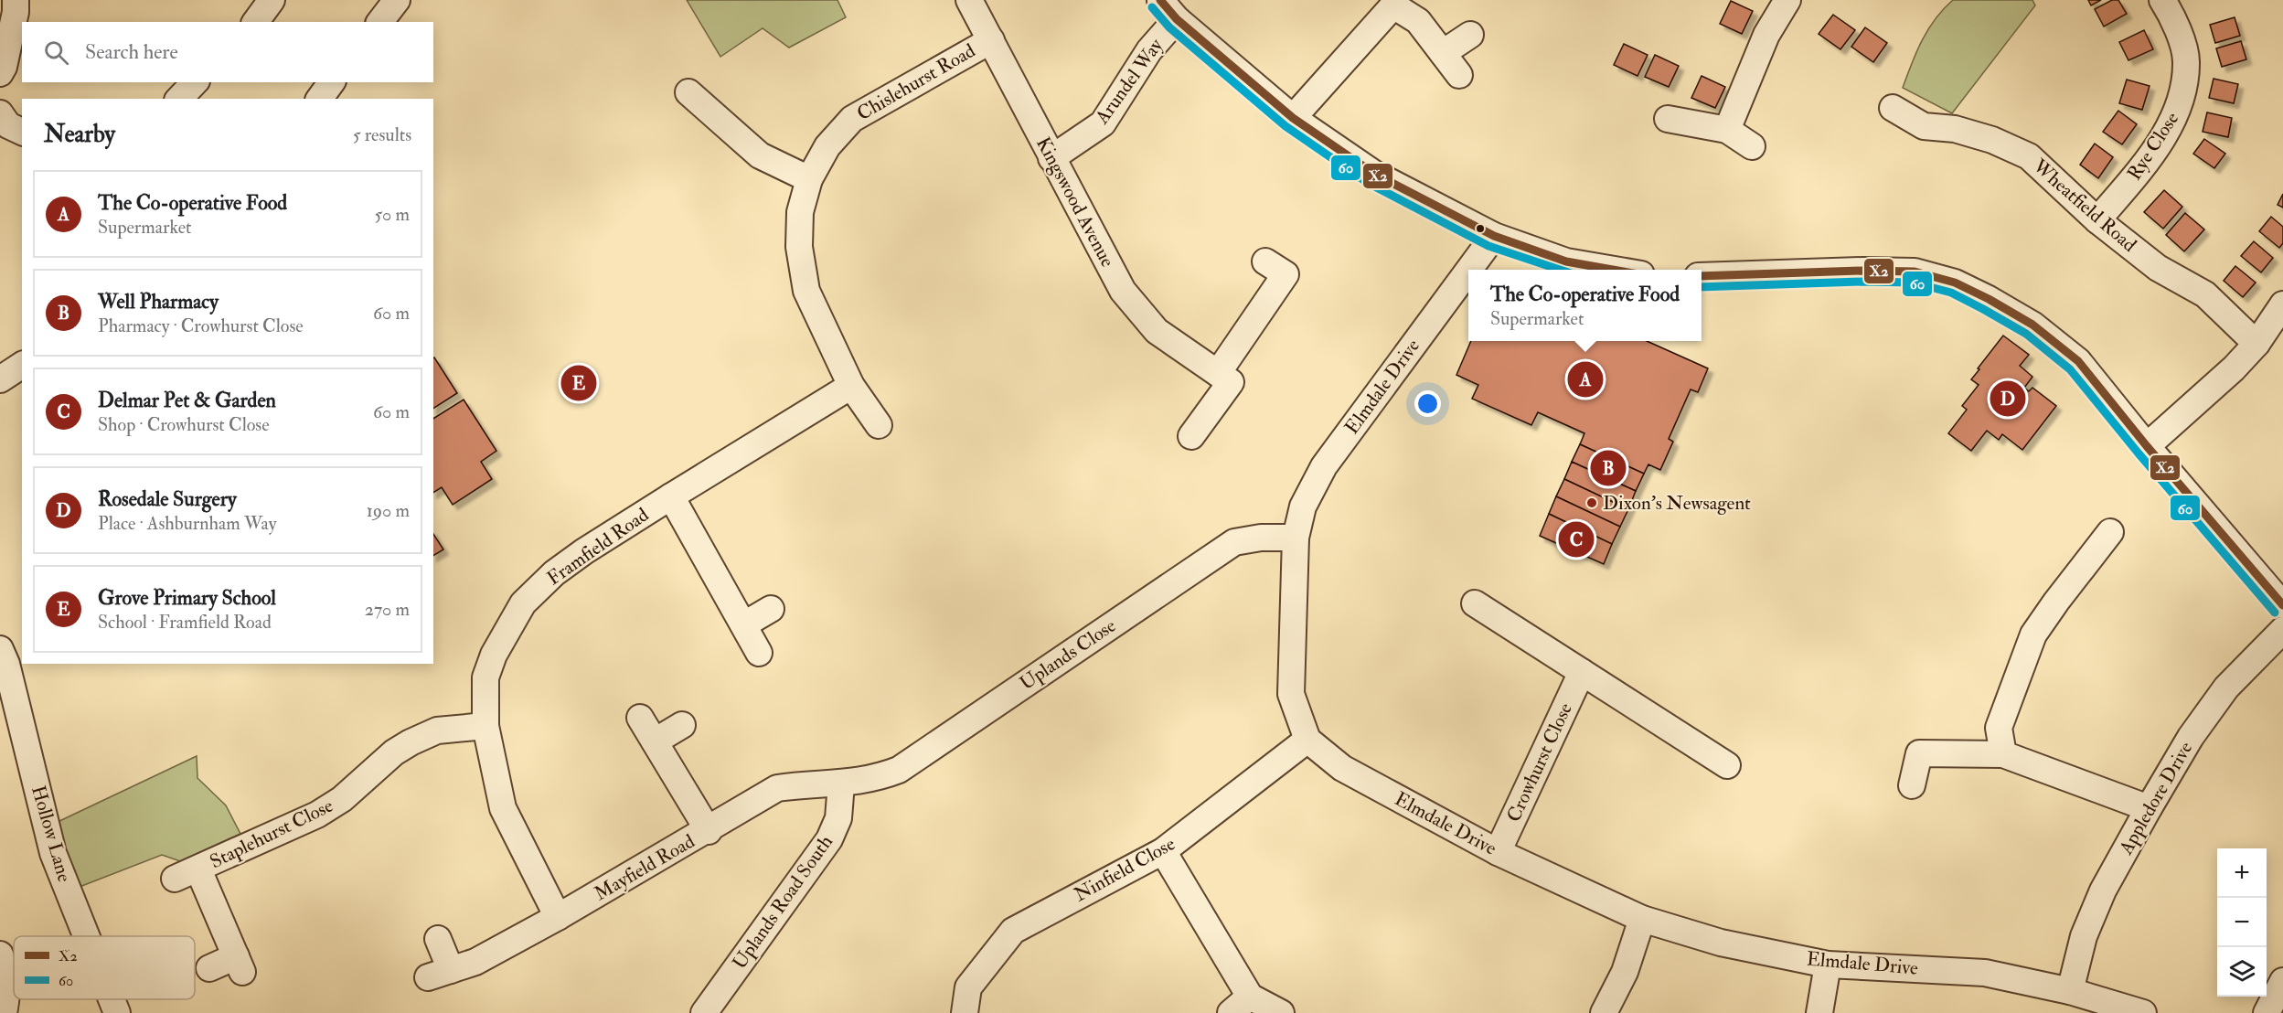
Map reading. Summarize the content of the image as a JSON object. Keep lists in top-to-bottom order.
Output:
{
  "streets": {
    "street": [
      "Arundel Way",
      "Chislehurst Road",
      "Rye Close",
      "Kingswood Avenue",
      "Wheatfield Road",
      "Elmdale Drive",
      "Framfield Road",
      "Uplands Close",
      "Crowhurst Close",
      "Appledore Drive",
      "Hollow Lane",
      "Staplehurst Close",
      "Mayfield Road",
      "Ninfield Close",
      "Uplands Road South"
    ]
  },
  "crossings": [
    ["Arundel Way", "Kingswood Avenue"],
    ["Chislehurst Road", "Kingswood Avenue"],
    ["Chislehurst Road", "Framfield Road"],
    ["Rye Close", "Wheatfield Road"],
    ["Elmdale Drive", "Uplands Close"],
    ["Elmdale Drive", "Crowhurst Close"],
    ["Elmdale Drive", "Appledore Drive"],
    ["Elmdale Drive", "Ninfield Close"],
    ["Framfield Road", "Staplehurst Close"],
    ["Framfield Road", "Mayfield Road"],
    ["Uplands Close", "Mayfield Road"],
    ["Uplands Close", "Uplands Road South"],
    ["Mayfield Road", "Uplands Road South"]
  ],
  "places": ["Dixon's Newsagent"],
  "lines": ["transit line X2", "transit line 60"],
  "legend": ["X2", "60"],
  "page": {
    "search": "Search here",
    "heading": ["Nearby", "5 results"],
    "list": [
      {
        "mark": "A",
        "name": "The Co-operative Food",
        "note": "Supermarket",
        "value": "50 m"
      },
      {
        "mark": "B",
        "name": "Well Pharmacy",
        "note": "Pharmacy · Crowhurst Close",
        "value": "60 m"
      },
      {
        "mark": "C",
        "name": "Delmar Pet & Garden",
        "note": "Shop · Crowhurst Close",
        "value": "60 m"
      },
      {
        "mark": "D",
        "name": "Rosedale Surgery",
        "note": "Place · Ashburnham Way",
        "value": "190 m"
      },
      {
        "mark": "E",
        "name": "Grove Primary School",
        "note": "School · Framfield Road",
        "value": "270 m"
      }
    ],
    "popup": ["The Co-operative Food", "Supermarket"],
    "pins": [
      "A",
      "E",
      "D",
      "B",
      "C"
    ],
    "map_buttons": ["+", "−"]
  }
}
